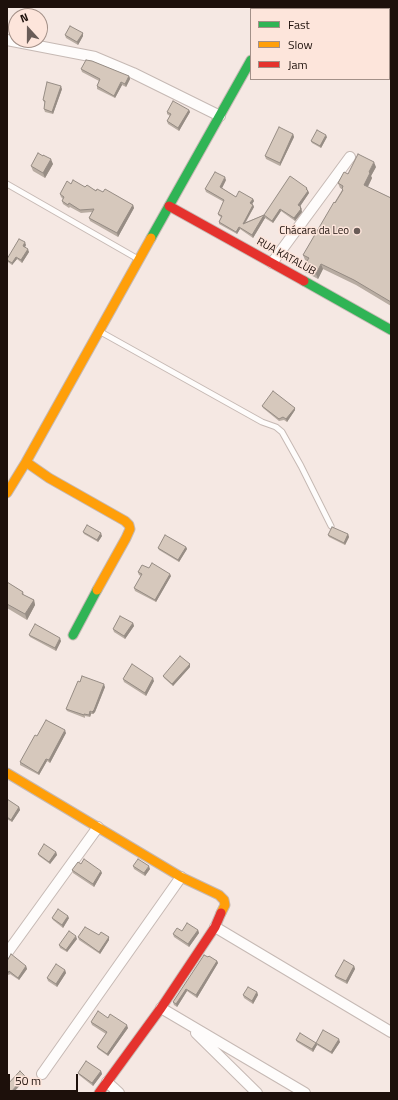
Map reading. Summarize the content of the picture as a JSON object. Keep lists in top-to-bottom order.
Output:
{
  "streets": {
    "street": ["RUA KATALUB"]
  },
  "places": ["Chácara da Leo"],
  "legend": ["Fast", "Slow", "Jam"],
  "scale_bar": "50 m",
  "north": "top"
}
